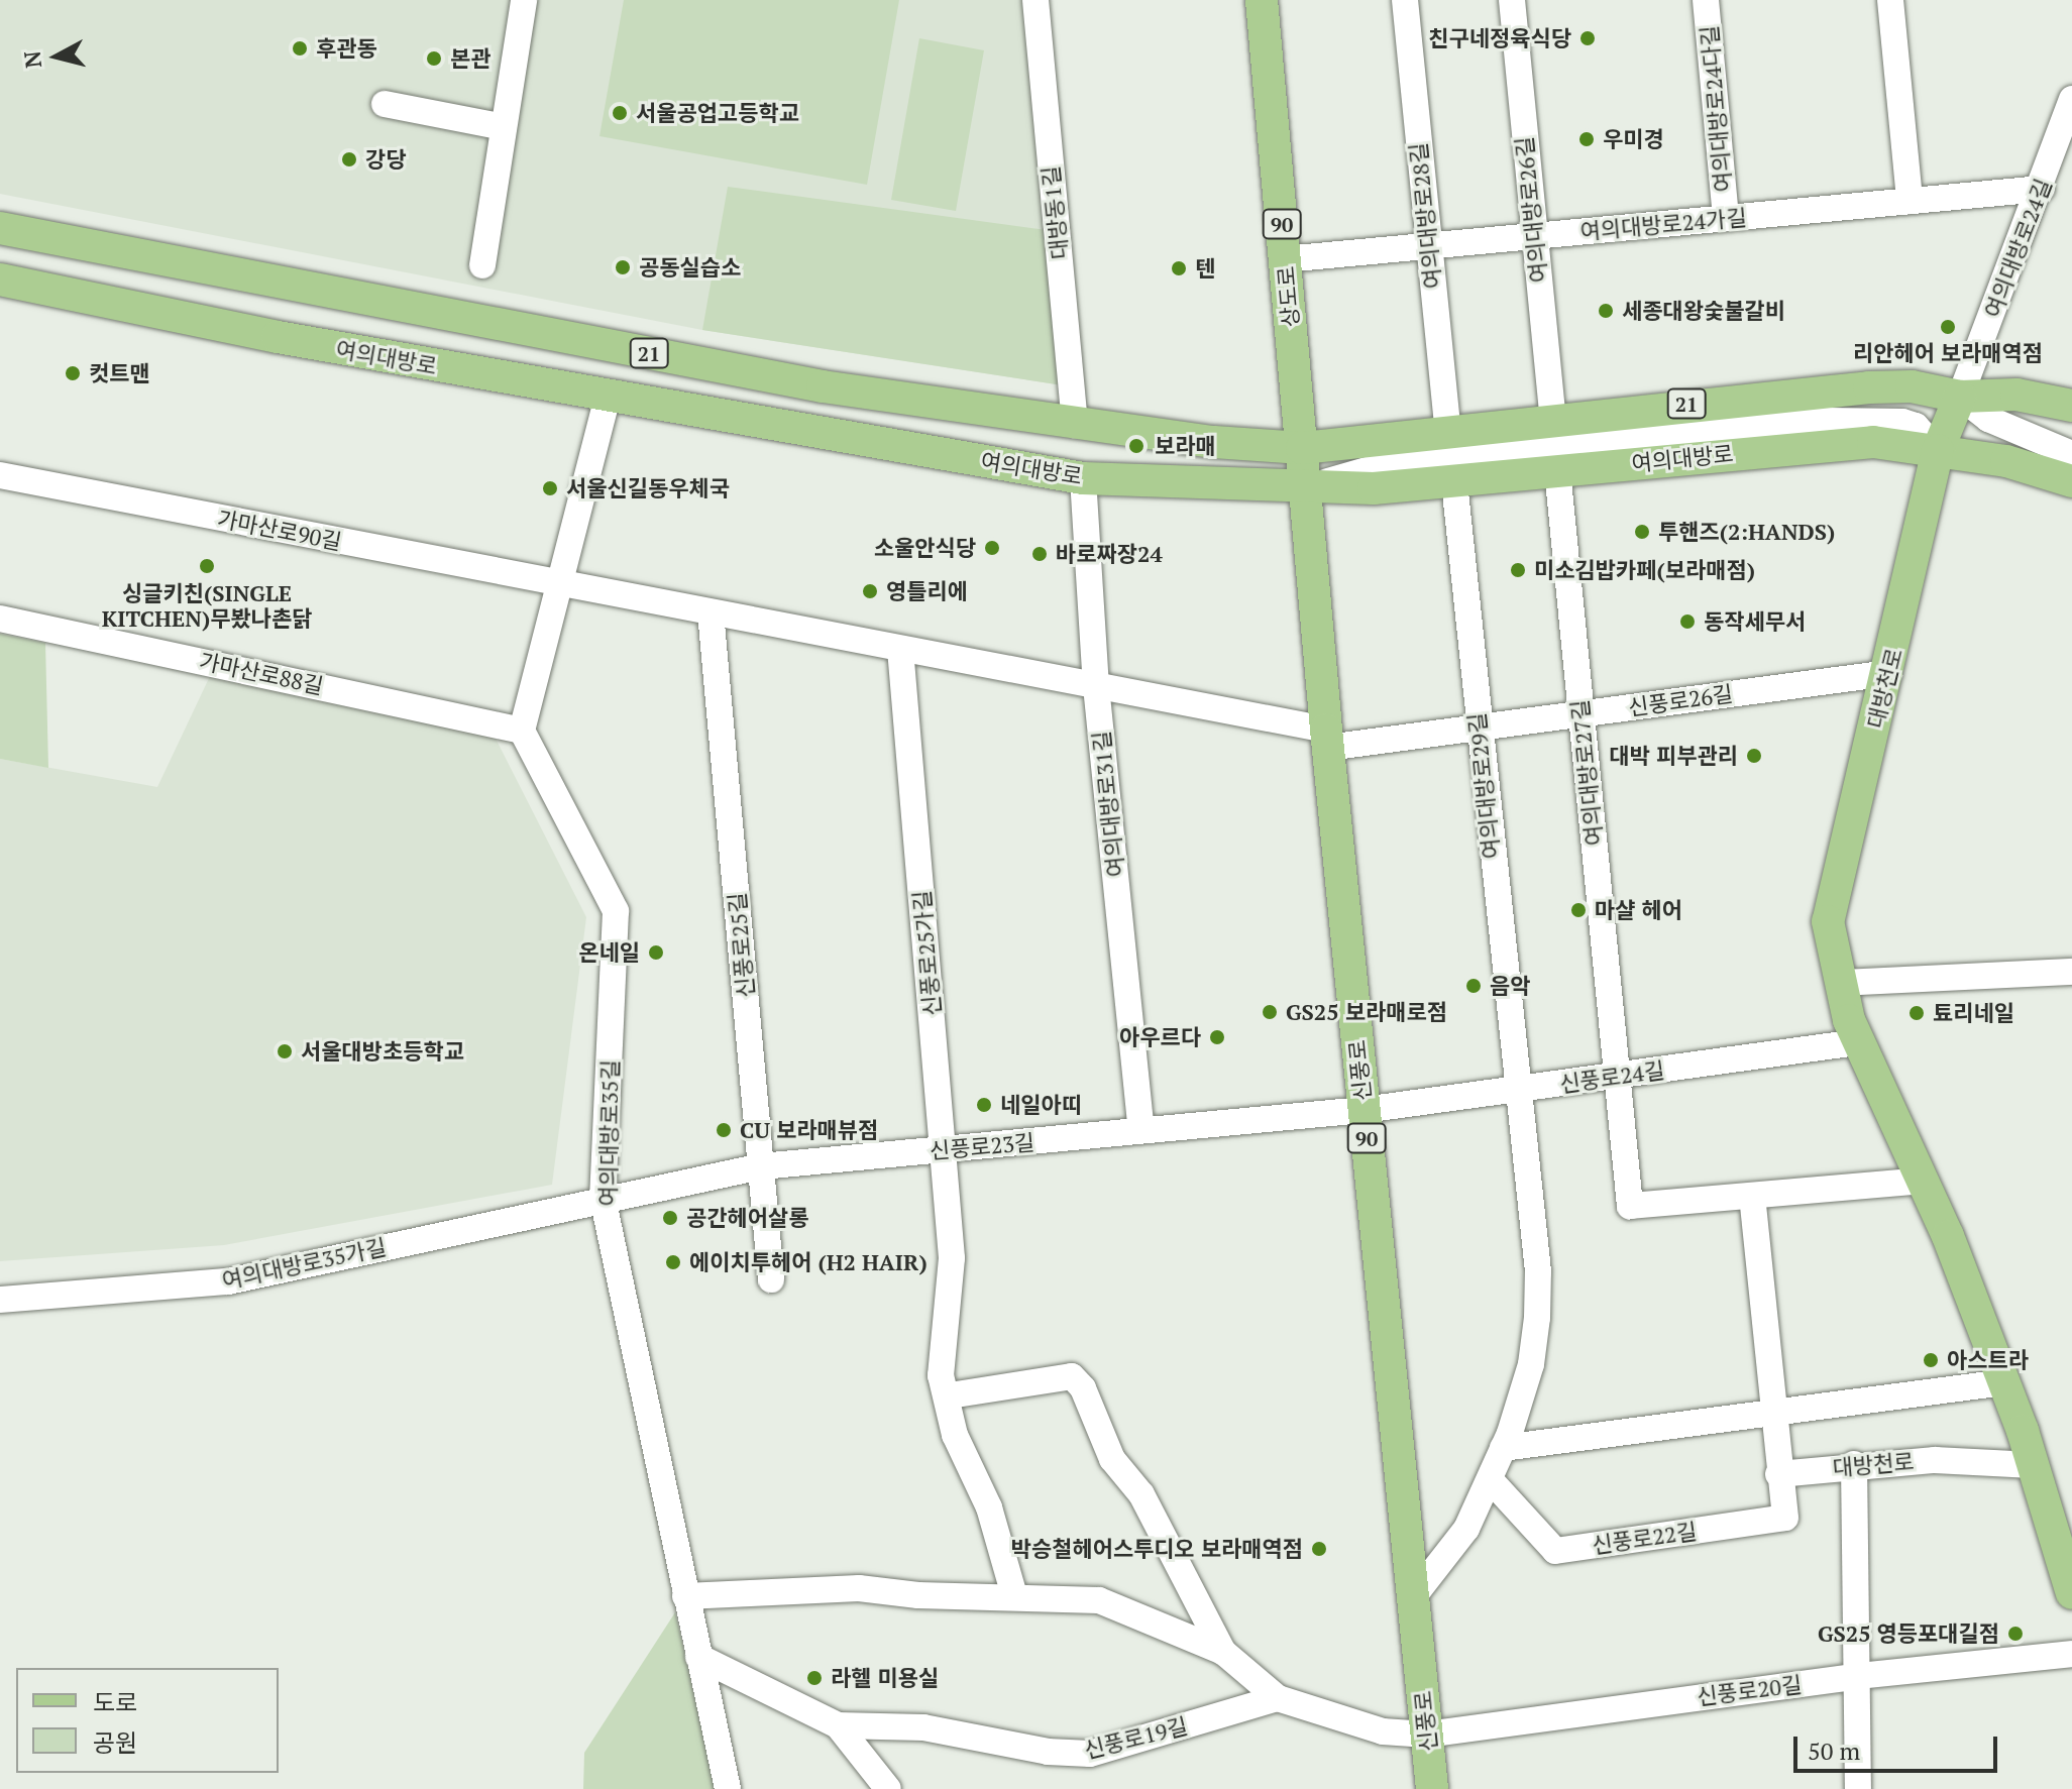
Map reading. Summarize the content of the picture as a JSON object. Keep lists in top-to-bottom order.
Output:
{
  "streets": {
    "main road": [
      "90",
      "상도로",
      "21",
      "여의대방로",
      "대방천로",
      "신풍로"
    ],
    "street": [
      "여의대방로24다길",
      "여의대방로26길",
      "대방동1길",
      "여의대방로28길",
      "여의대방로24가길",
      "여의대방로24길",
      "가마산로90길",
      "가마산로88길",
      "신풍로26길",
      "여의대방로27길",
      "여의대방로29길",
      "여의대방로31길",
      "신풍로25길",
      "신풍로25가길",
      "신풍로24길",
      "여의대방로35길",
      "신풍로23길",
      "여의대방로35가길",
      "신풍로22길",
      "신풍로20길",
      "신풍로19길"
    ]
  },
  "crossings": [
    ["여의대방로24다길", "여의대방로24가길"],
    ["여의대방로26길", "여의대방로24가길"],
    ["여의대방로26길", "21"],
    ["대방동1길", "21"],
    ["여의대방로28길", "여의대방로24가길"],
    ["여의대방로28길", "21"],
    ["여의대방로24가길", "여의대방로24길"],
    ["여의대방로24가길", "상도로"],
    ["여의대방로24길", "21"],
    ["여의대방로24길", "대방천로"],
    ["상도로", "21"],
    ["상도로", "신풍로"],
    ["21", "대방천로"],
    ["21", "신풍로"],
    ["여의대방로", "대방천로"],
    ["여의대방로", "여의대방로27길"],
    ["여의대방로", "여의대방로29길"],
    ["여의대방로", "여의대방로31길"],
    ["여의대방로", "신풍로"],
    ["가마산로88길", "여의대방로35길"],
    ["대방천로", "신풍로26길"],
    ["대방천로", "신풍로24길"],
    ["대방천로", "신풍로22길"],
    ["신풍로26길", "여의대방로27길"],
    ["신풍로26길", "여의대방로29길"],
    ["신풍로26길", "신풍로"],
    ["여의대방로27길", "신풍로24길"],
    ["여의대방로29길", "신풍로24길"],
    ["여의대방로31길", "신풍로23길"],
    ["신풍로25길", "신풍로23길"],
    ["신풍로25가길", "신풍로23길"],
    ["신풍로", "신풍로24길"],
    ["신풍로", "신풍로23길"],
    ["신풍로", "신풍로20길"],
    ["신풍로24길", "신풍로23길"],
    ["여의대방로35길", "신풍로23길"],
    ["여의대방로35길", "여의대방로35가길"],
    ["신풍로23길", "여의대방로35가길"]
  ],
  "places": [
    "친구네정육식당",
    "후관동",
    "본관",
    "서울공업고등학교",
    "우미경",
    "강당",
    "공동실습소",
    "텐",
    "세종대왕숯불갈비",
    "리안헤어 보라매역점",
    "컷트맨",
    "보라매",
    "서울신길동우체국",
    "투핸즈(2:HANDS)",
    "소울안식당",
    "바로짜장24",
    "싱글키친(SINGLE KITCHEN)무봤나촌닭",
    "미소김밥카페(보라매점)",
    "영틀리에",
    "동작세무서",
    "대박 피부관리",
    "마샬 헤어",
    "온네일",
    "음악",
    "GS25 보라매로점",
    "툐리네일",
    "아우르다",
    "서울대방초등학교",
    "네일아띠",
    "CU 보라매뷰점",
    "공간헤어살롱",
    "에이치투헤어 (H2 HAIR)",
    "아스트라",
    "박승철헤어스투디오 보라매역점",
    "GS25 영등포대길점",
    "라헬 미용실"
  ],
  "legend": ["도로", "공원"],
  "scale_bar": "50 m",
  "north": "left"
}
